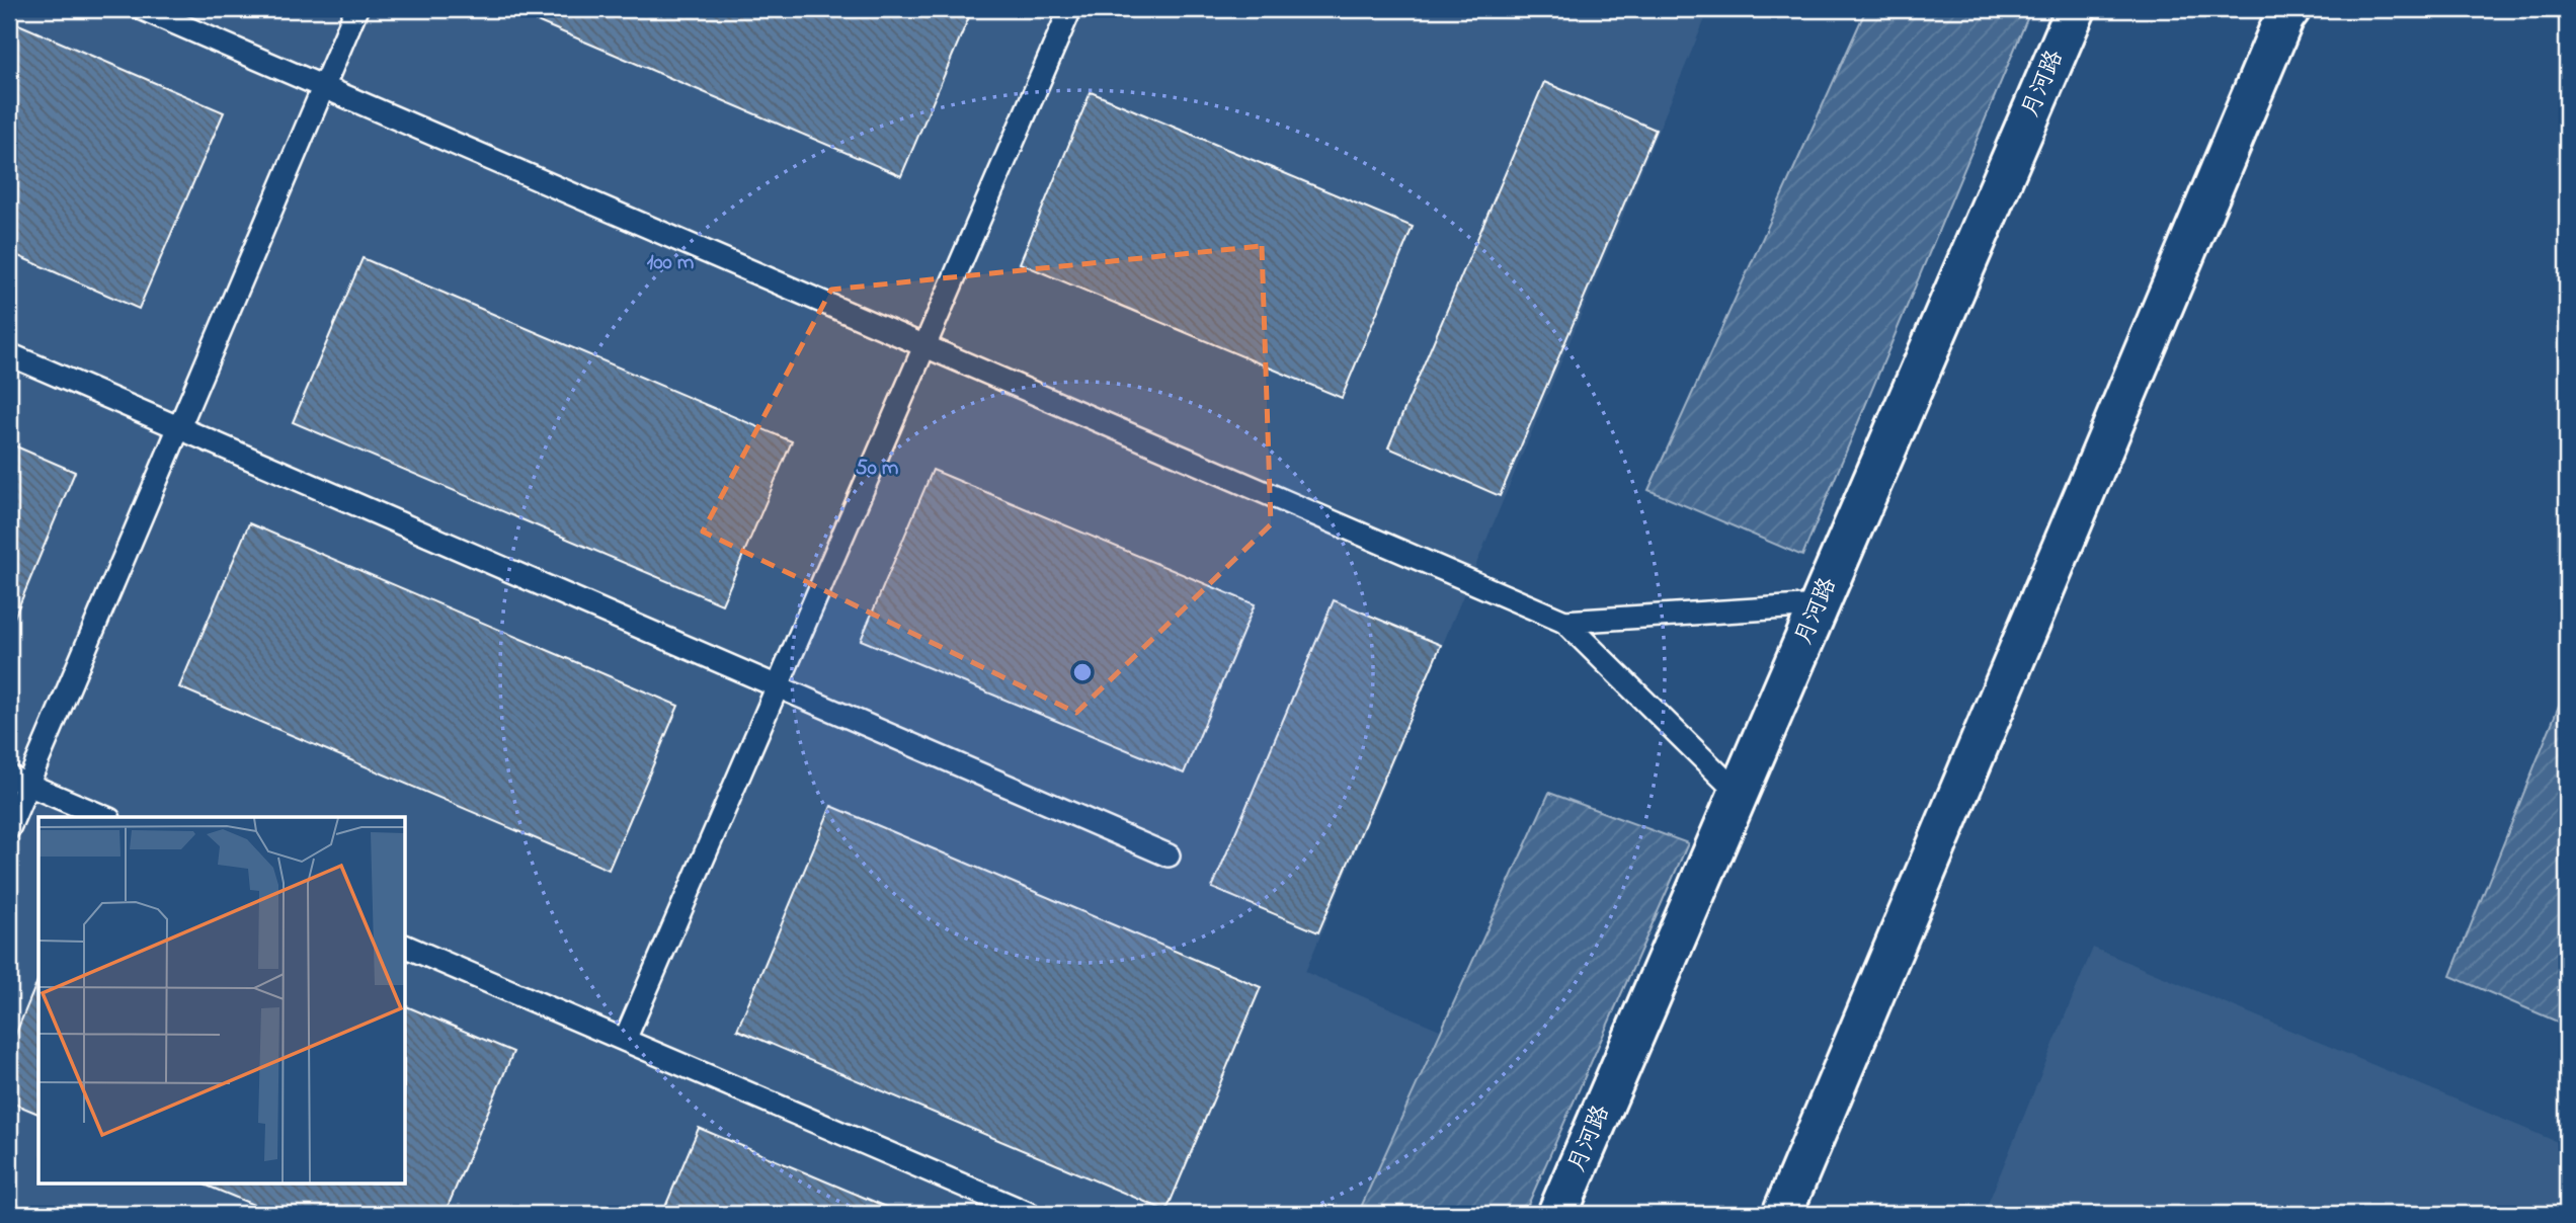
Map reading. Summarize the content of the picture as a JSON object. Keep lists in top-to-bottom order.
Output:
{
  "streets": {
    "main road": ["月河路"]
  },
  "rings": ["100 m", "50 m"]
}
